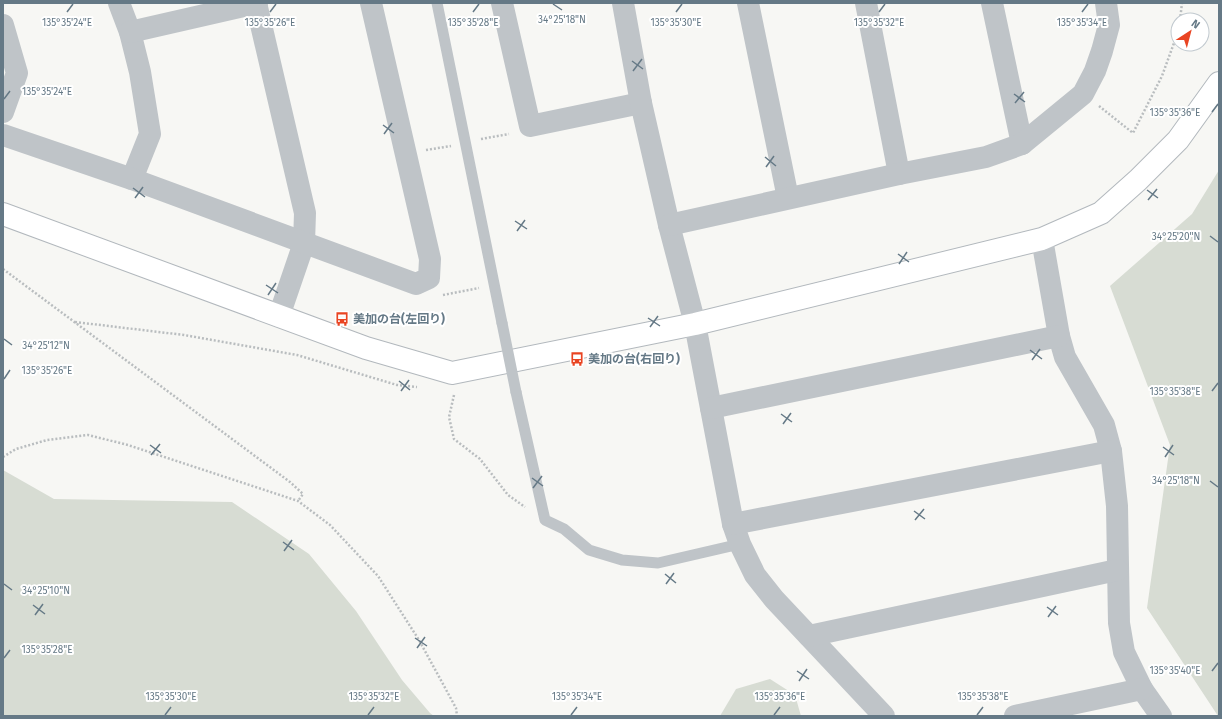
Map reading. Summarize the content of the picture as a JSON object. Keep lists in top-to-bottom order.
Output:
{
  "places": {
    "bus stop": ["美加の台(左回り)", "美加の台(右回り)"]
  },
  "north": "top right",
  "coordinates": [
    "34°25'18\"N",
    "135°35'24\"E",
    "135°35'26\"E",
    "135°35'28\"E",
    "135°35'30\"E",
    "135°35'32\"E",
    "135°35'34\"E",
    "135°35'36\"E",
    "34°25'20\"N",
    "34°25'12\"N",
    "135°35'38\"E",
    "34°25'10\"N",
    "135°35'40\"E"
  ]
}
